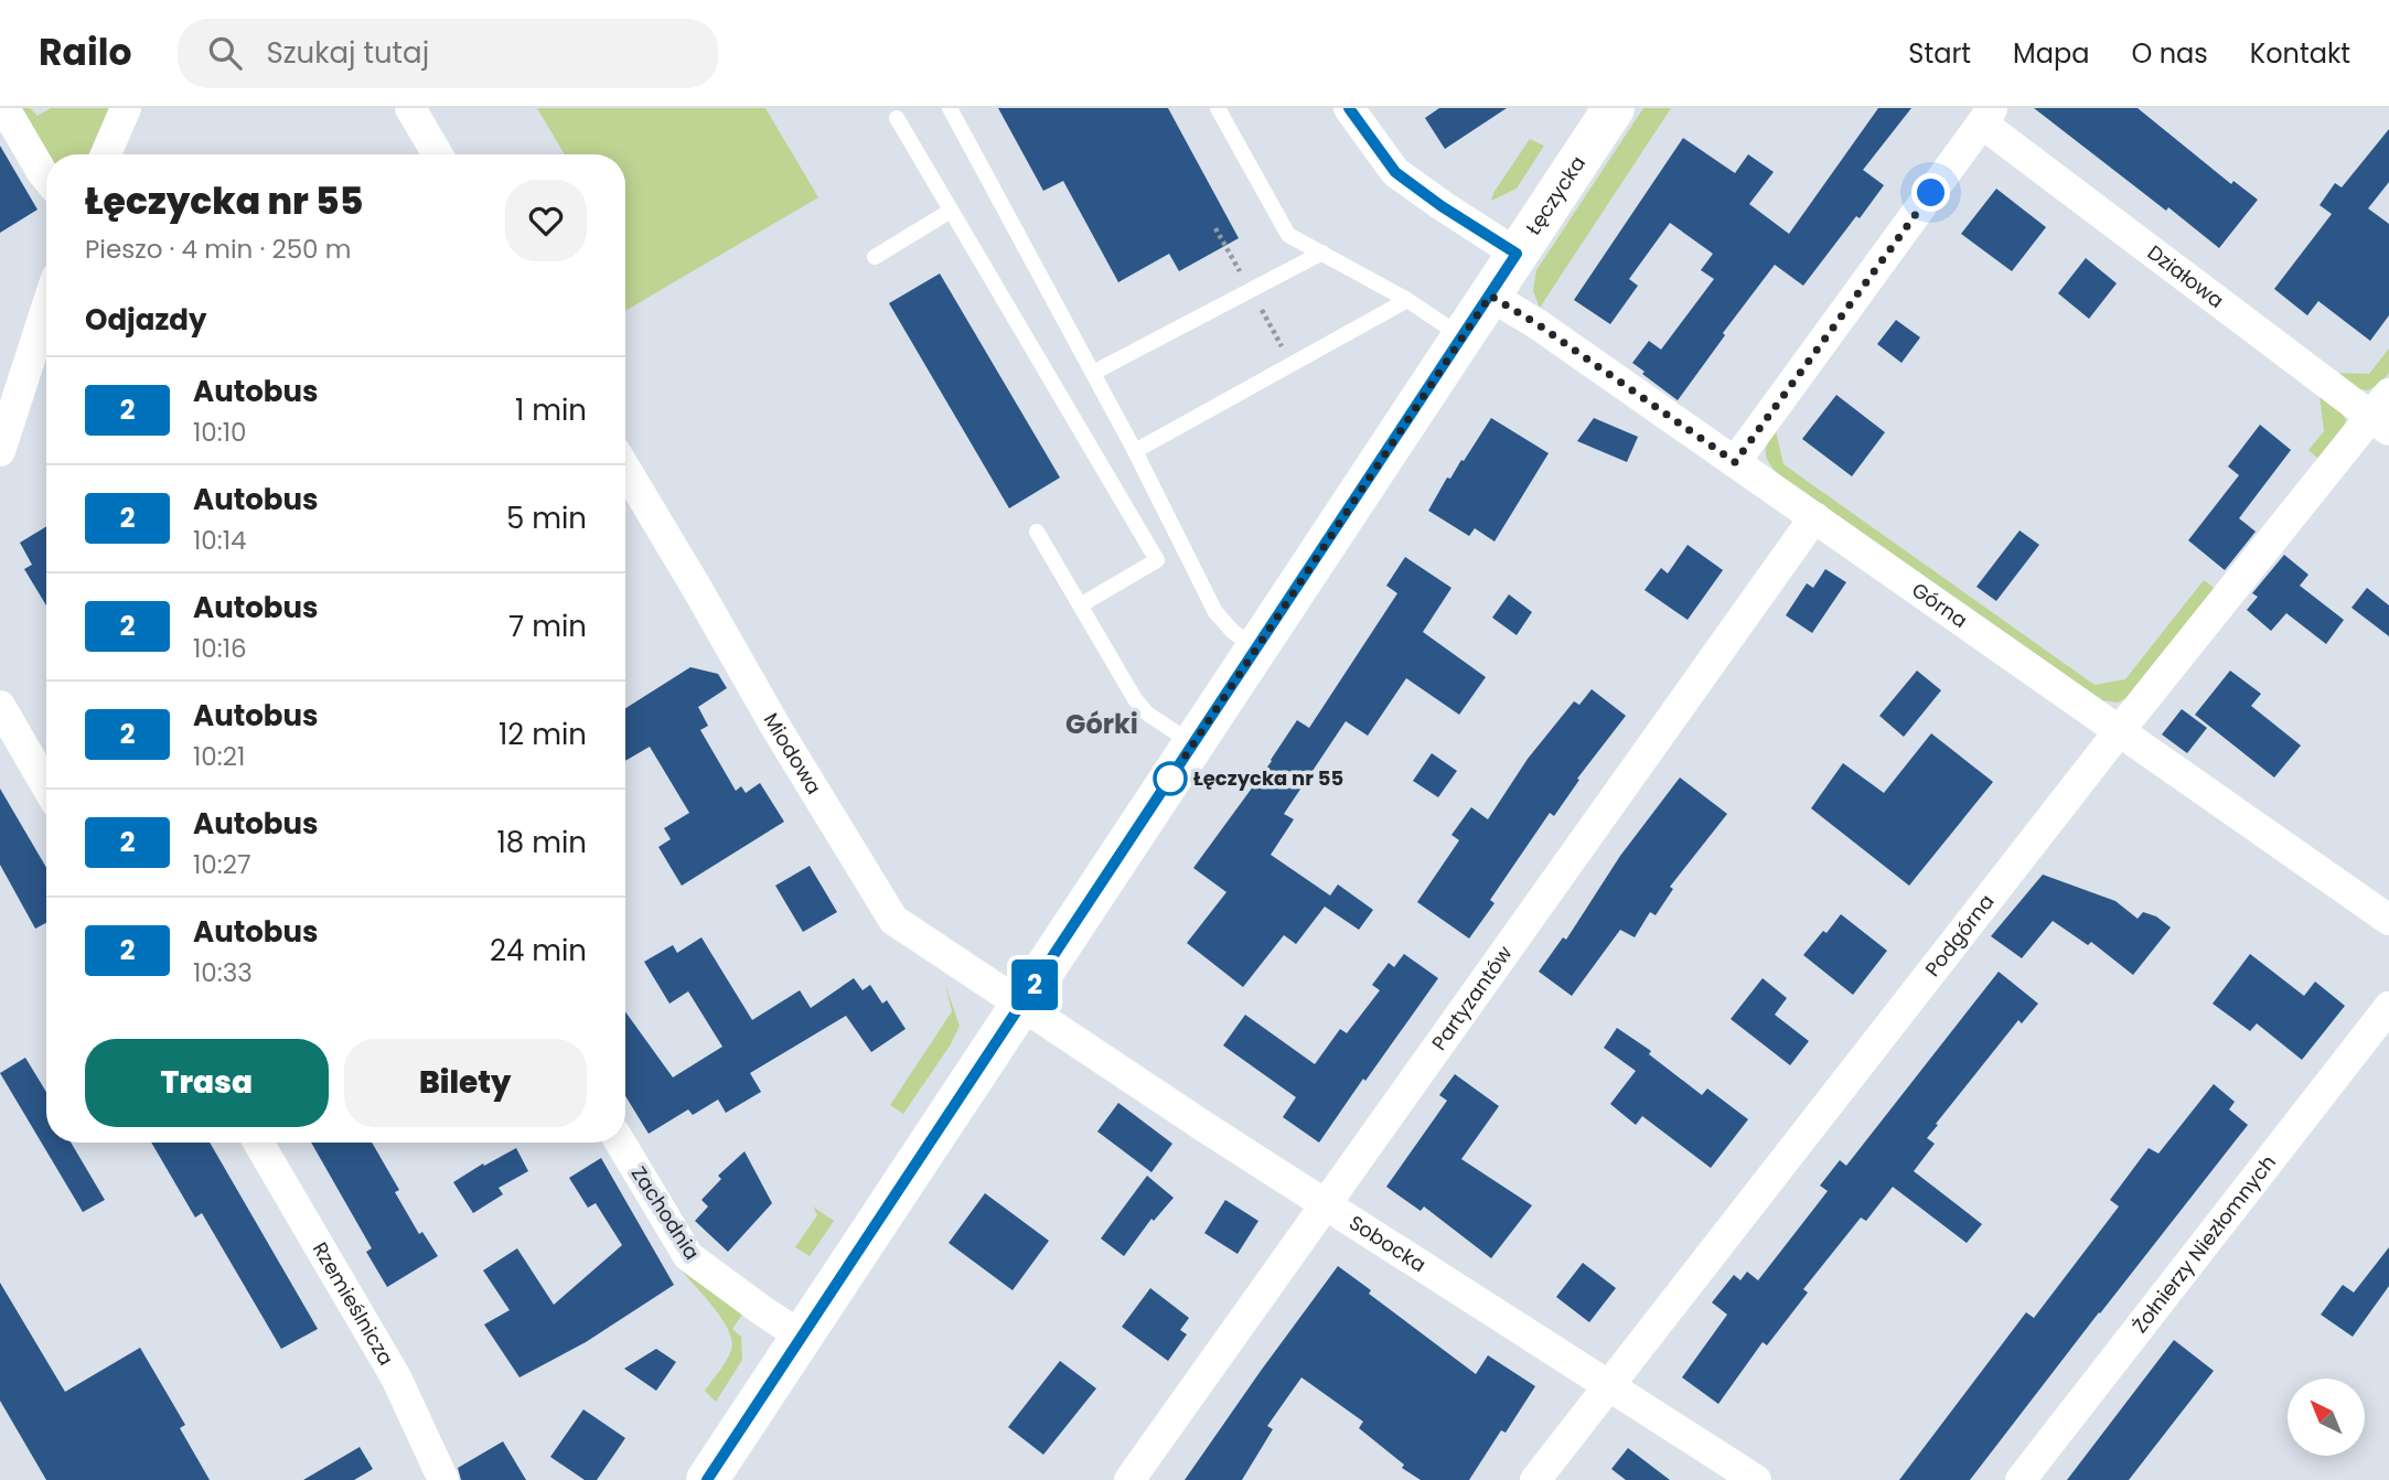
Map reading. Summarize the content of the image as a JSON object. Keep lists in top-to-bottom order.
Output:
{
  "streets": {
    "main road": ["Łęczycka"],
    "street": [
      "Działowa",
      "Górna",
      "Miodowa",
      "Podgórna",
      "Partyzantów",
      "Zachodnia",
      "Sobocka",
      "Żołnierzy Niezłomnych",
      "Rzemieślnicza"
    ]
  },
  "crossings": [
    ["Łęczycka", "Górna"],
    ["Łęczycka", "Miodowa"],
    ["Łęczycka", "Zachodnia"],
    ["Łęczycka", "Sobocka"],
    ["Działowa", "Podgórna"],
    ["Górna", "Podgórna"],
    ["Górna", "Partyzantów"],
    ["Miodowa", "Sobocka"],
    ["Podgórna", "Sobocka"],
    ["Partyzantów", "Sobocka"]
  ],
  "districts": ["Górki"],
  "places": ["Łęczycka nr 55"],
  "lines": ["bus line 2"],
  "north": "top left",
  "page": {
    "header": "Railo",
    "search": "Szukaj tutaj",
    "nav": [
      "Start",
      "Mapa",
      "O nas",
      "Kontakt"
    ],
    "on_map": "2",
    "heading": [
      ["Łęczycka nr 55", "Pieszo · 4 min · 250 m"],
      "Odjazdy"
    ],
    "list": [
      {
        "mark": "2",
        "name": "Autobus",
        "note": "10:10",
        "value": "1 min"
      },
      {
        "mark": "2",
        "name": "Autobus",
        "note": "10:14",
        "value": "5 min"
      },
      {
        "mark": "2",
        "name": "Autobus",
        "note": "10:16",
        "value": "7 min"
      },
      {
        "mark": "2",
        "name": "Autobus",
        "note": "10:21",
        "value": "12 min"
      },
      {
        "mark": "2",
        "name": "Autobus",
        "note": "10:27",
        "value": "18 min"
      },
      {
        "mark": "2",
        "name": "Autobus",
        "note": "10:33",
        "value": "24 min"
      }
    ],
    "buttons": ["Trasa", "Bilety"]
  }
}
